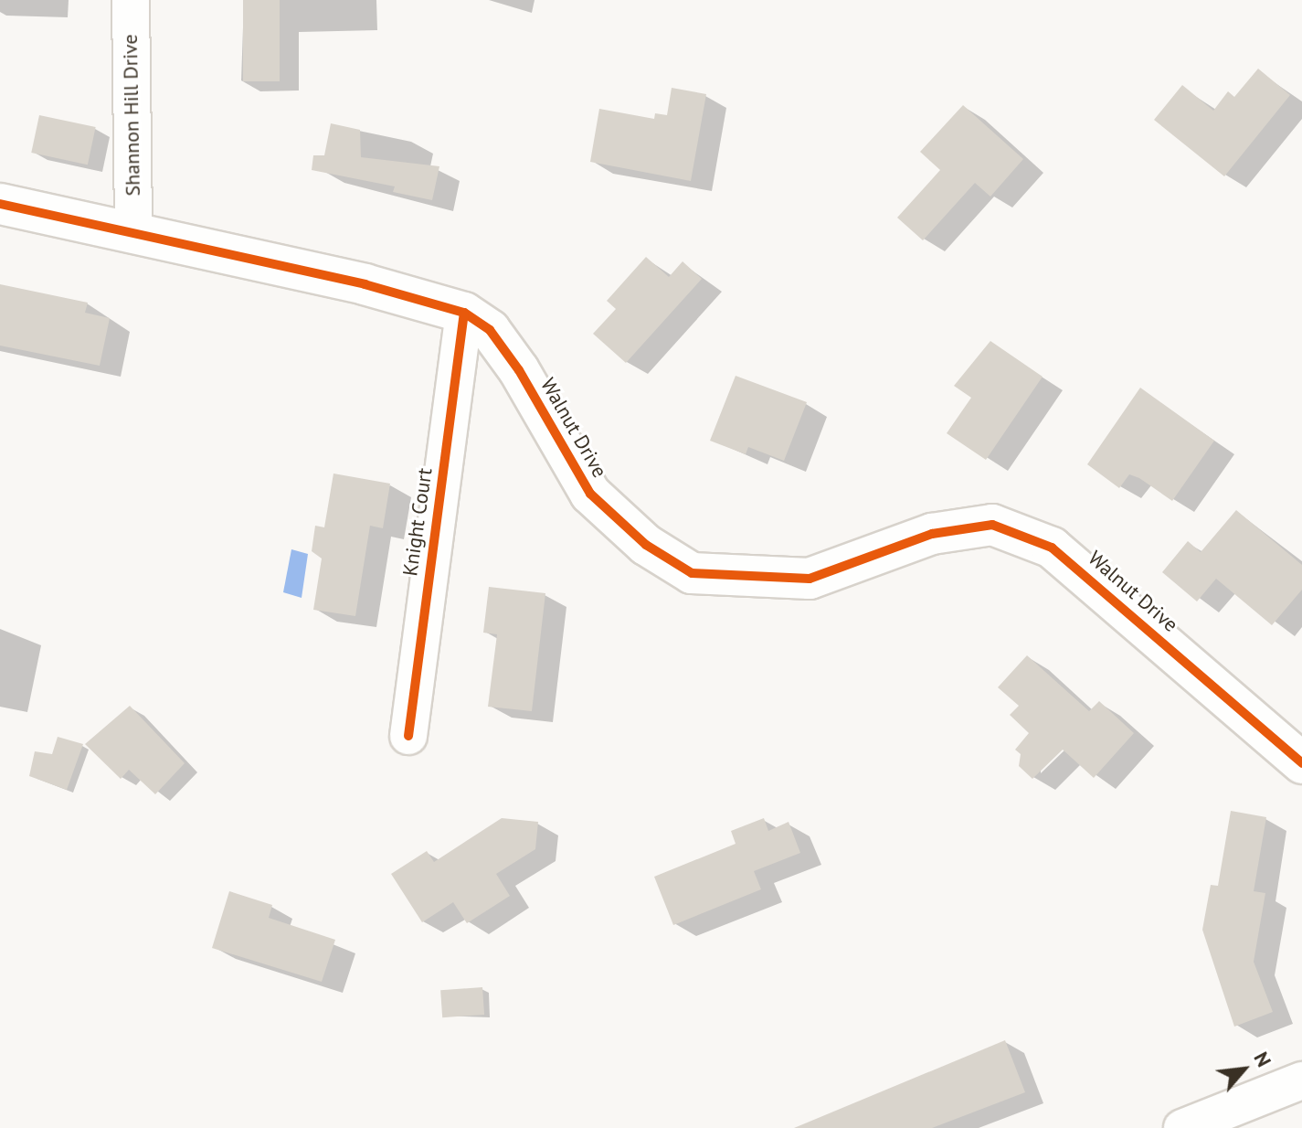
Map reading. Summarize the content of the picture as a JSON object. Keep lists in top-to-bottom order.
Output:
{
  "streets": {
    "street": ["Shannon Hill Drive", "Walnut Drive", "Knight Court"]
  },
  "crossings": [
    ["Shannon Hill Drive", "Walnut Drive"],
    ["Walnut Drive", "Knight Court"]
  ],
  "north": "top right"
}
